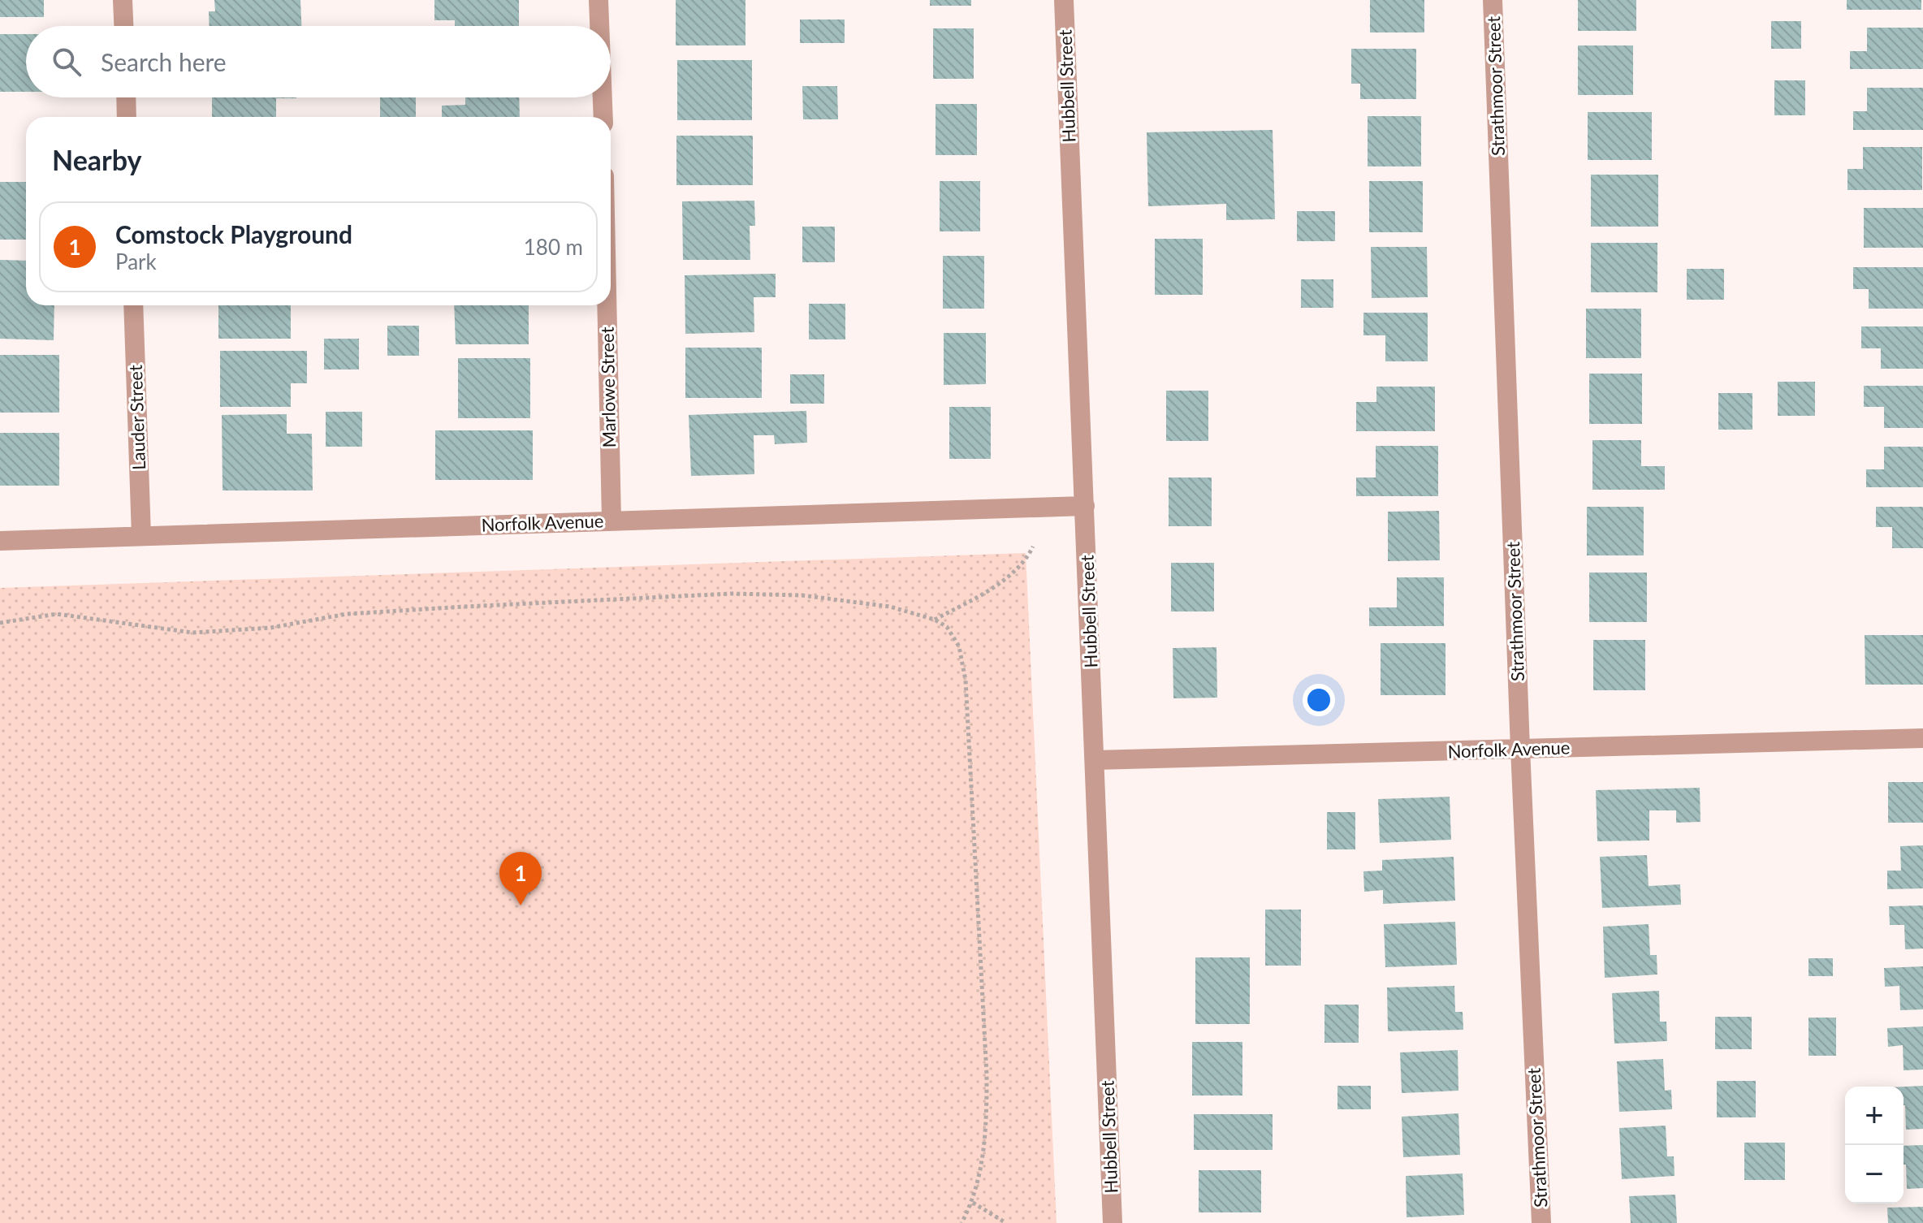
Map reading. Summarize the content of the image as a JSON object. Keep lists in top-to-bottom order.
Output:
{
  "streets": {
    "street": [
      "Hubbell Street",
      "Strathmoor Street",
      "Marlowe Street",
      "Lauder Street",
      "Norfolk Avenue"
    ]
  },
  "crossings": [
    ["Hubbell Street", "Norfolk Avenue"],
    ["Strathmoor Street", "Norfolk Avenue"],
    ["Marlowe Street", "Norfolk Avenue"],
    ["Lauder Street", "Norfolk Avenue"]
  ],
  "page": {
    "search": "Search here",
    "heading": "Nearby",
    "list": [
      {
        "mark": "1",
        "name": "Comstock Playground",
        "note": "Park",
        "value": "180 m"
      }
    ],
    "pins": "1",
    "map_buttons": ["+", "−"]
  }
}
